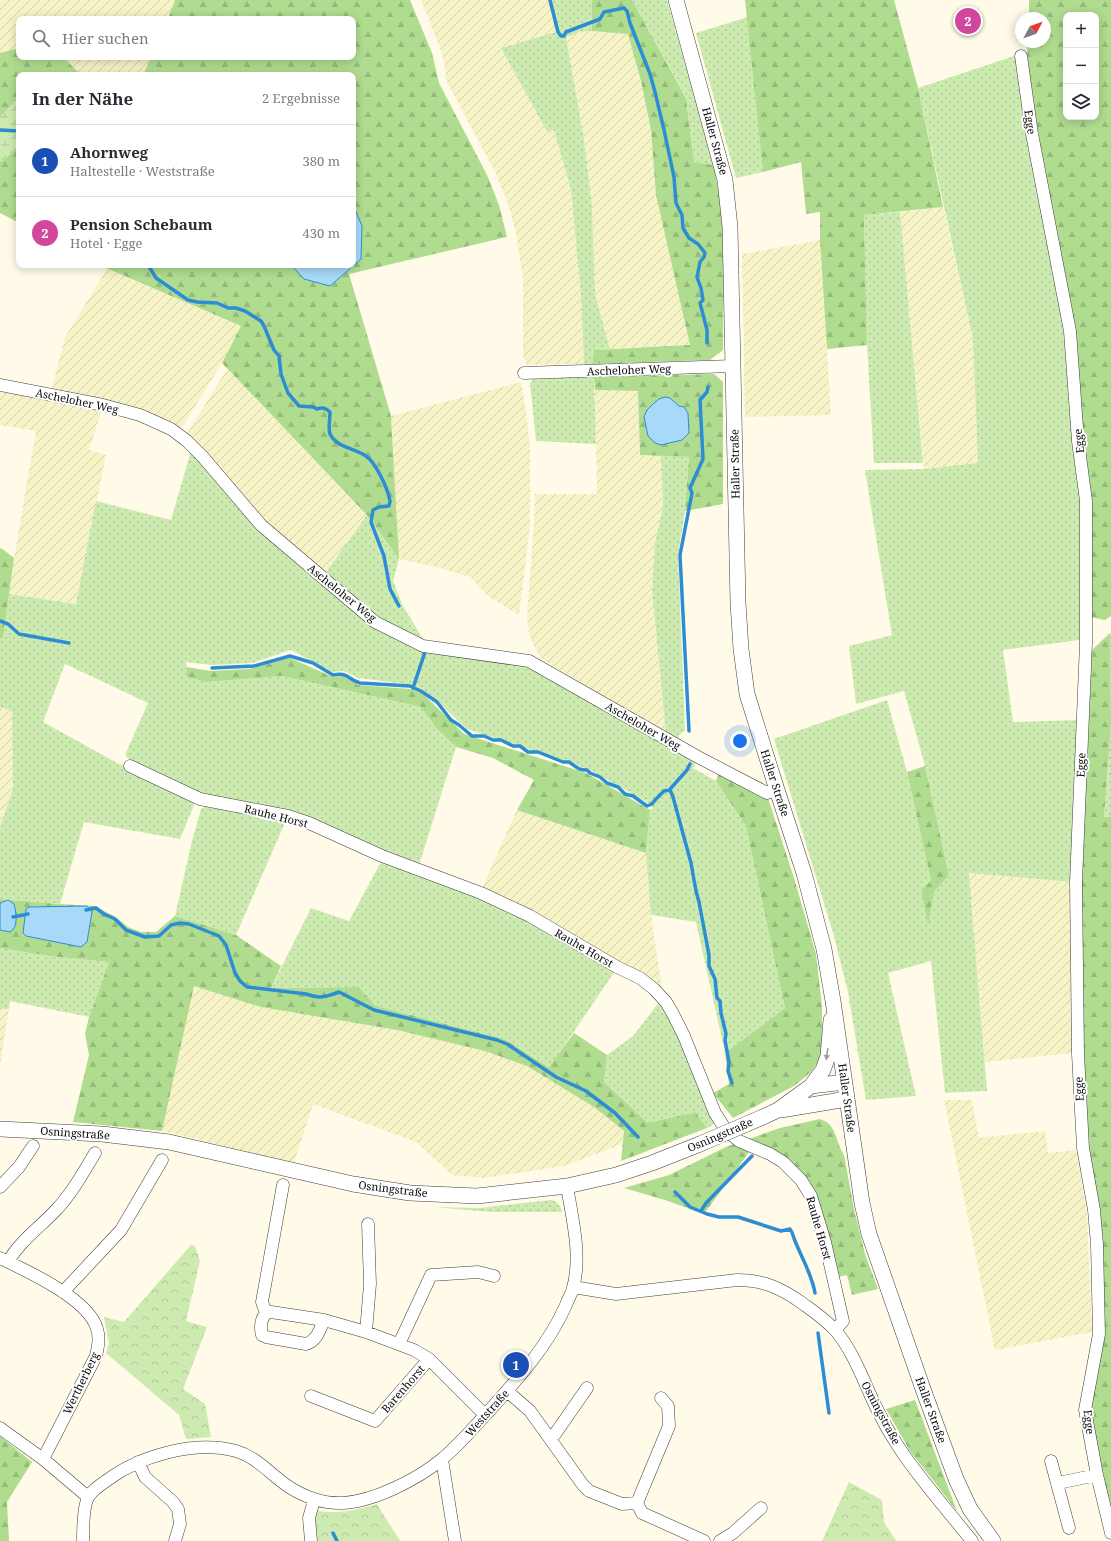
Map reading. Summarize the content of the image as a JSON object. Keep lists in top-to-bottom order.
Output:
{
  "streets": {
    "street": [
      "Egge",
      "Haller Straße",
      "Ascheloher Weg",
      "Rauhe Horst",
      "Osningstraße",
      "Wertherberg",
      "Barenhorst",
      "Weststraße"
    ]
  },
  "crossings": [
    ["Haller Straße", "Ascheloher Weg"],
    ["Haller Straße", "Osningstraße"],
    ["Rauhe Horst", "Osningstraße"],
    ["Osningstraße", "Weststraße"],
    ["Barenhorst", "Weststraße"]
  ],
  "north": "top right",
  "page": {
    "pins": ["2", "1"],
    "map_buttons": ["+", "−"],
    "search": "Hier suchen",
    "heading": ["In der Nähe", "2 Ergebnisse"],
    "list": [
      {
        "mark": "1",
        "name": "Ahornweg",
        "note": "Haltestelle · Weststraße",
        "value": "380 m"
      },
      {
        "mark": "2",
        "name": "Pension Schebaum",
        "note": "Hotel · Egge",
        "value": "430 m"
      }
    ]
  }
}
